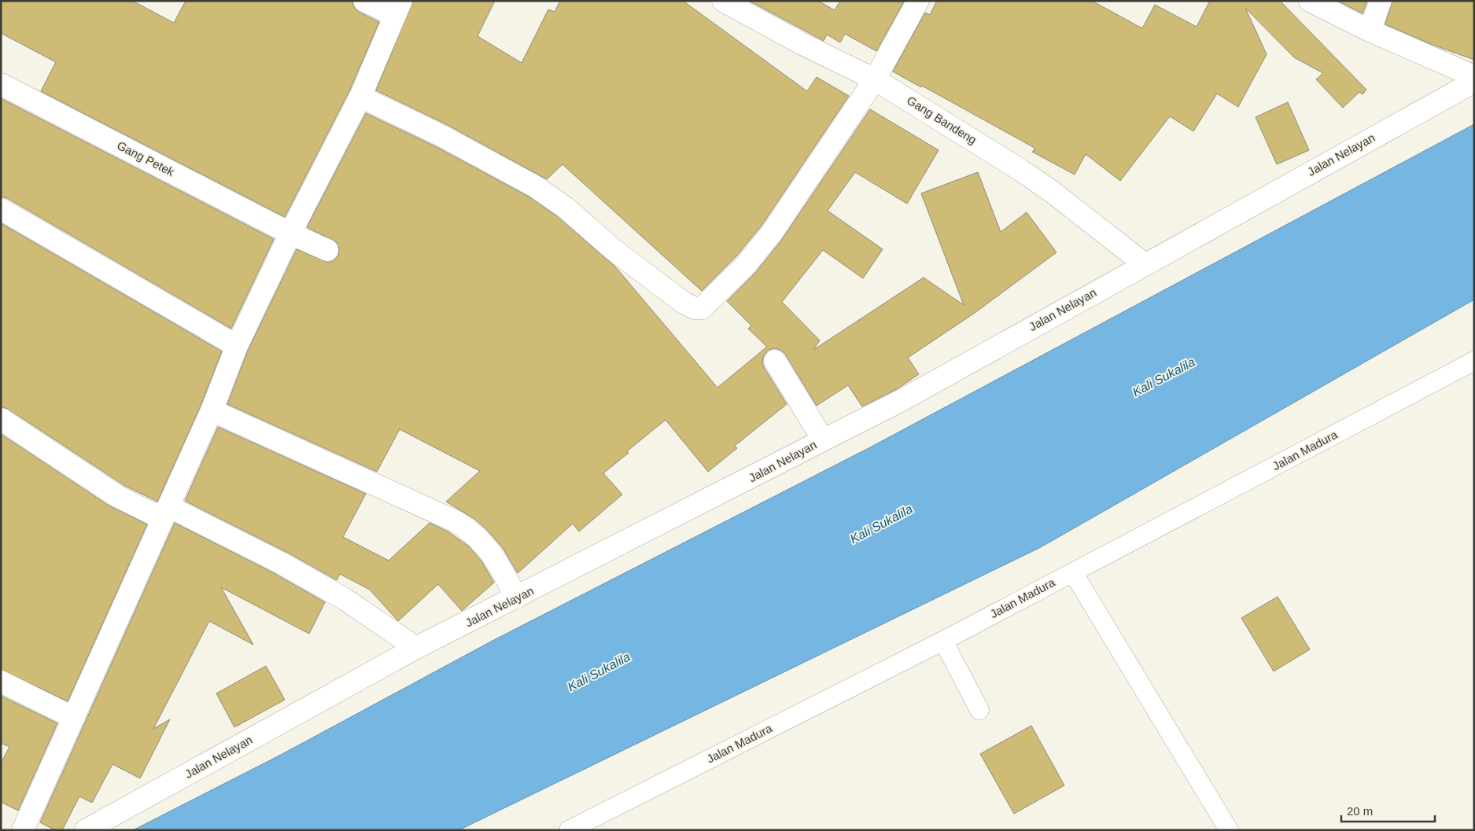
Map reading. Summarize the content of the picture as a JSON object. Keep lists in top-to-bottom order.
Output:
{
  "streets": {
    "street": ["Gang Bandeng", "Jalan Nelayan", "Gang Petek"],
    "lane": ["Jalan Madura"]
  },
  "crossings": [
    ["Gang Bandeng", "Jalan Nelayan"]
  ],
  "water": ["Kali Sukalila"],
  "scale_bar": "20 m"
}
